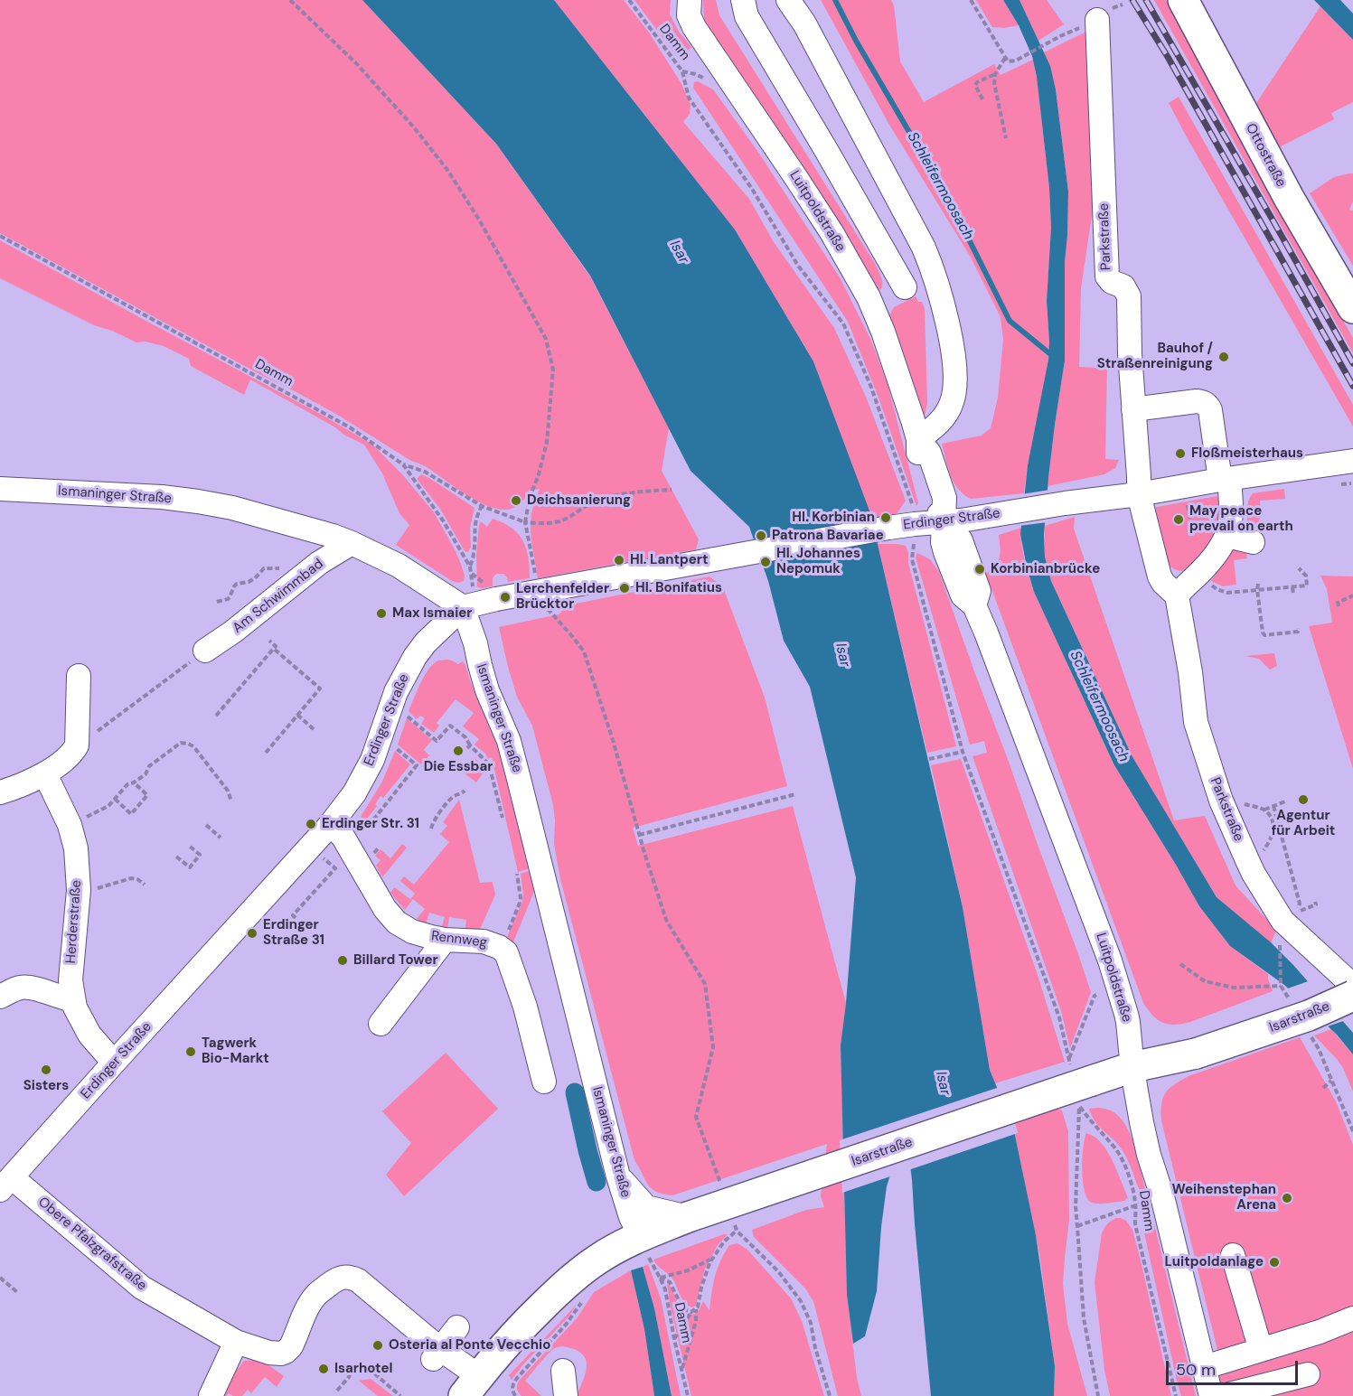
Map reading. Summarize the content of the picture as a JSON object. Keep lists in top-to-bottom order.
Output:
{
  "streets": {
    "main road": ["Ottostraße", "Isarstraße"],
    "street": [
      "Luitpoldstraße",
      "Parkstraße",
      "Ismaninger Straße",
      "Erdinger Straße",
      "Am Schwimmbad",
      "Herderstraße",
      "Rennweg",
      "Obere Pfalzgrafstraße"
    ],
    "path": ["Damm"]
  },
  "crossings": [
    ["Damm", "Luitpoldstraße"],
    ["Damm", "Ismaninger Straße"],
    ["Damm", "Erdinger Straße"],
    ["Damm", "Isarstraße"],
    ["Luitpoldstraße", "Erdinger Straße"],
    ["Luitpoldstraße", "Isarstraße"],
    ["Parkstraße", "Erdinger Straße"],
    ["Ismaninger Straße", "Erdinger Straße"],
    ["Ismaninger Straße", "Am Schwimmbad"],
    ["Ismaninger Straße", "Isarstraße"],
    ["Erdinger Straße", "Herderstraße"],
    ["Erdinger Straße", "Rennweg"],
    ["Erdinger Straße", "Obere Pfalzgrafstraße"]
  ],
  "water": ["Schleifermoosach", "Isar"],
  "places": [
    "Bauhof / Straßenreinigung",
    "Floßmeisterhaus",
    "Deichsanierung",
    "Hl. Korbinian",
    "May peace prevail on earth",
    "Patrona Bavariae",
    "Hl. Lantpert",
    "Hl. Johannes Nepomuk",
    "Korbinianbrücke",
    "Hl. Bonifatius",
    "Lerchenfelder Brücktor",
    "Max Ismaier",
    "Die Essbar",
    "Agentur für Arbeit",
    "Erdinger Str. 31",
    "Erdinger Straße 31",
    "Billard Tower",
    "Tagwerk Bio-Markt",
    "Sisters",
    "Weihenstephan Arena",
    "Luitpoldanlage",
    "Osteria al Ponte Vecchio",
    "Isarhotel"
  ],
  "scale_bar": "50 m"
}
